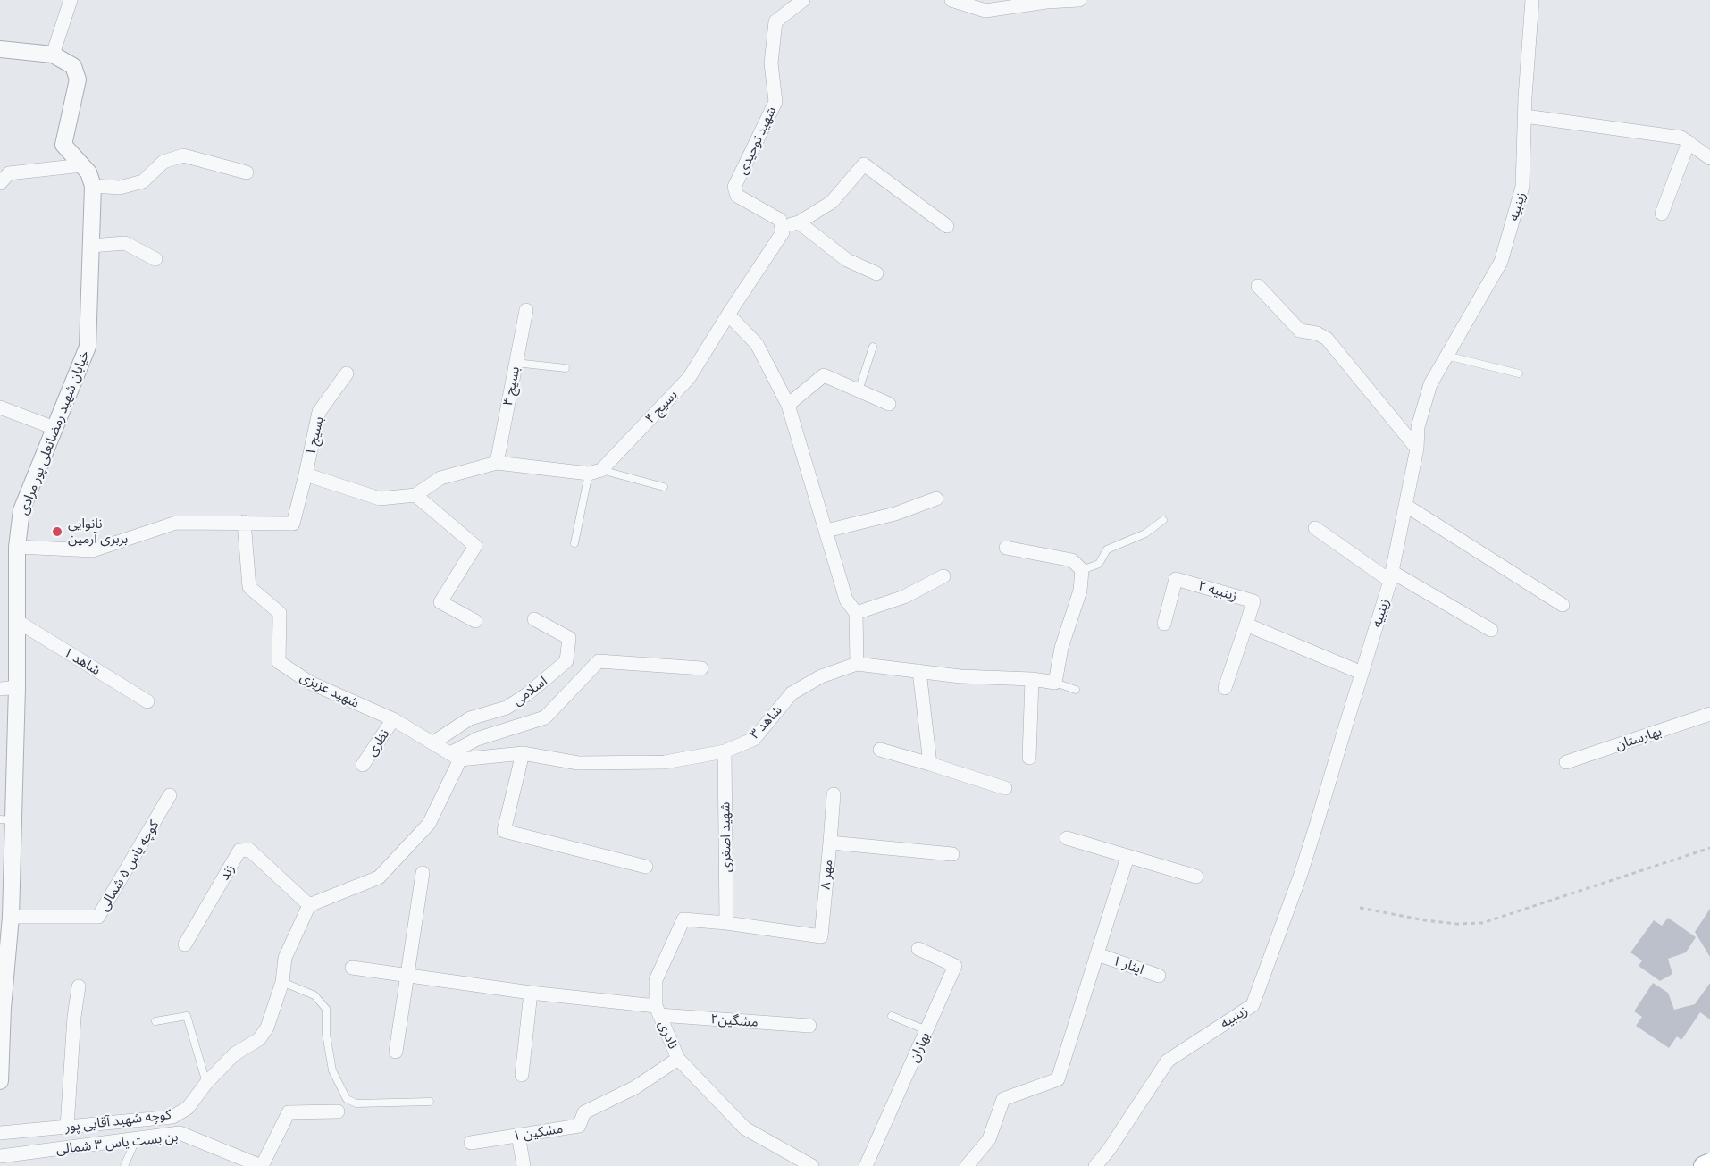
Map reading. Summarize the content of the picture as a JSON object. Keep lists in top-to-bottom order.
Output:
{
  "streets": {
    "street": [
      "شهید توحیدی",
      "زینبیه",
      "بسیج ۳",
      "بسیج ۴",
      "خیابان شهید رمضانعلی پور مرادی",
      "بسیج ۱",
      "زینبیه ۲",
      "شاهد ۱",
      "شهید عزیزی",
      "اسلامی",
      "شاهد ۳",
      "بهارستان",
      "نظری",
      "شهید اصغری",
      "کوچه یاس ۵ شمالی",
      "زند",
      "مهر ۸",
      "ایثار ۱",
      "مشگین۲",
      "نادری",
      "بهاران",
      "کوچه شهید آقایی پور",
      "مشکین ۱",
      "بن بست یاس ۳ شمالی"
    ]
  },
  "crossings": [
    ["خیابان شهید رمضانعلی پور مرادی", "شاهد ۱"],
    ["خیابان شهید رمضانعلی پور مرادی", "کوچه یاس ۵ شمالی"],
    ["شهید عزیزی", "اسلامی"],
    ["شهید عزیزی", "شاهد ۳"],
    ["شهید عزیزی", "نظری"],
    ["شاهد ۳", "شهید اصغری"],
    ["شهید اصغری", "مهر ۸"],
    ["شهید اصغری", "نادری"],
    ["زند", "کوچه شهید آقایی پور"],
    ["مهر ۸", "نادری"],
    ["مشگین۲", "نادری"],
    ["نادری", "مشکین ۱"]
  ],
  "places": ["نانوایی بربری آرمین"]
}
